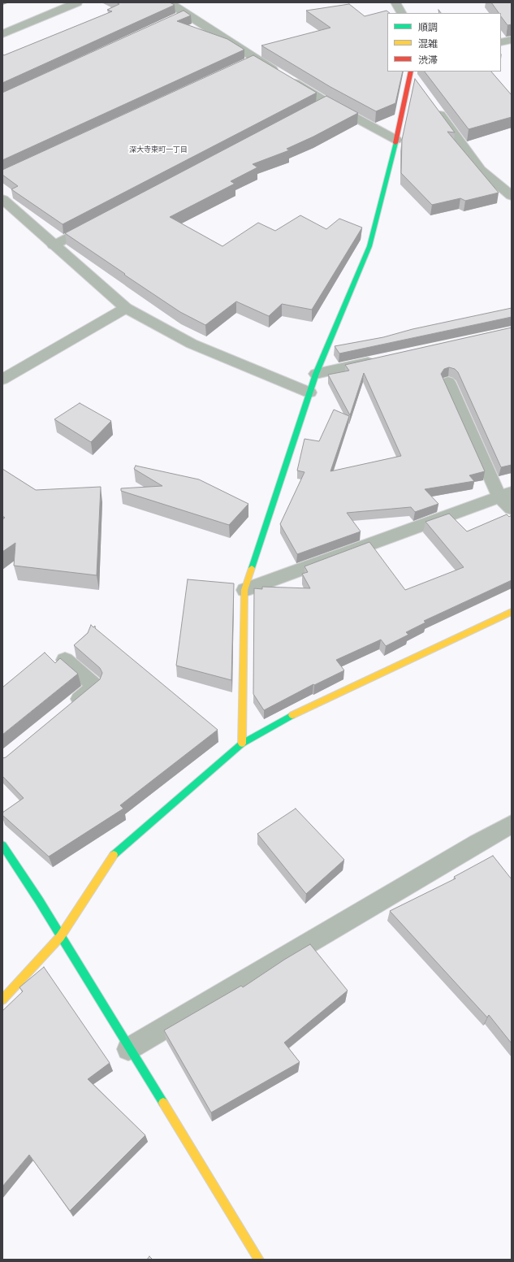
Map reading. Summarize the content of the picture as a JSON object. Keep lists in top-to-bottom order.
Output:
{
  "districts": ["深大寺東町一丁目"],
  "legend": ["順調", "混雑", "渋滞"]
}
